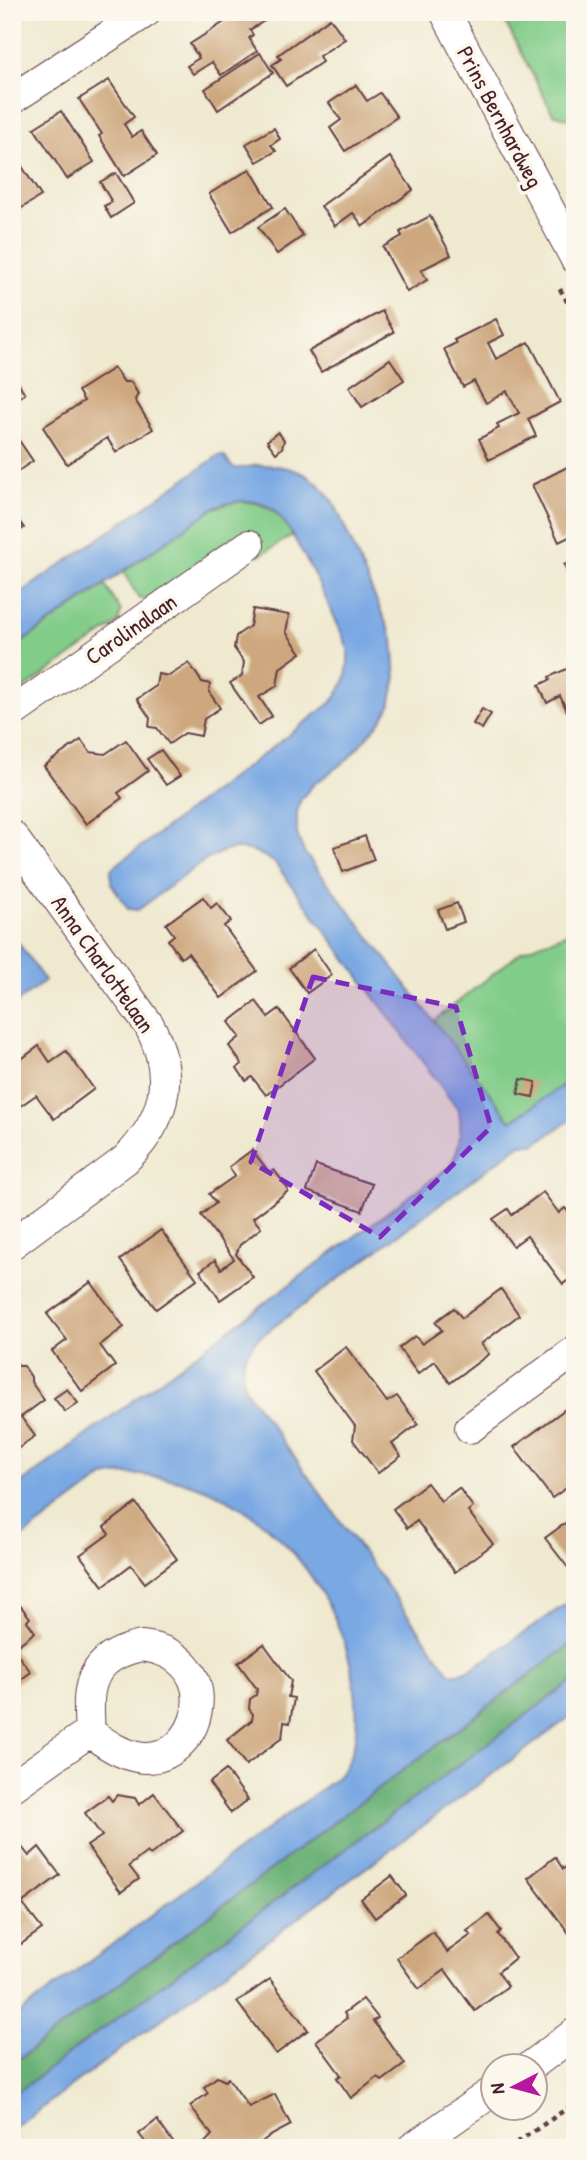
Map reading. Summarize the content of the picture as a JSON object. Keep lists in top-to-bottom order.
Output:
{
  "streets": {
    "street": ["Prins Bernhardweg", "Carolinalaan", "Anna Charlottelaan"]
  },
  "north": "left"
}
